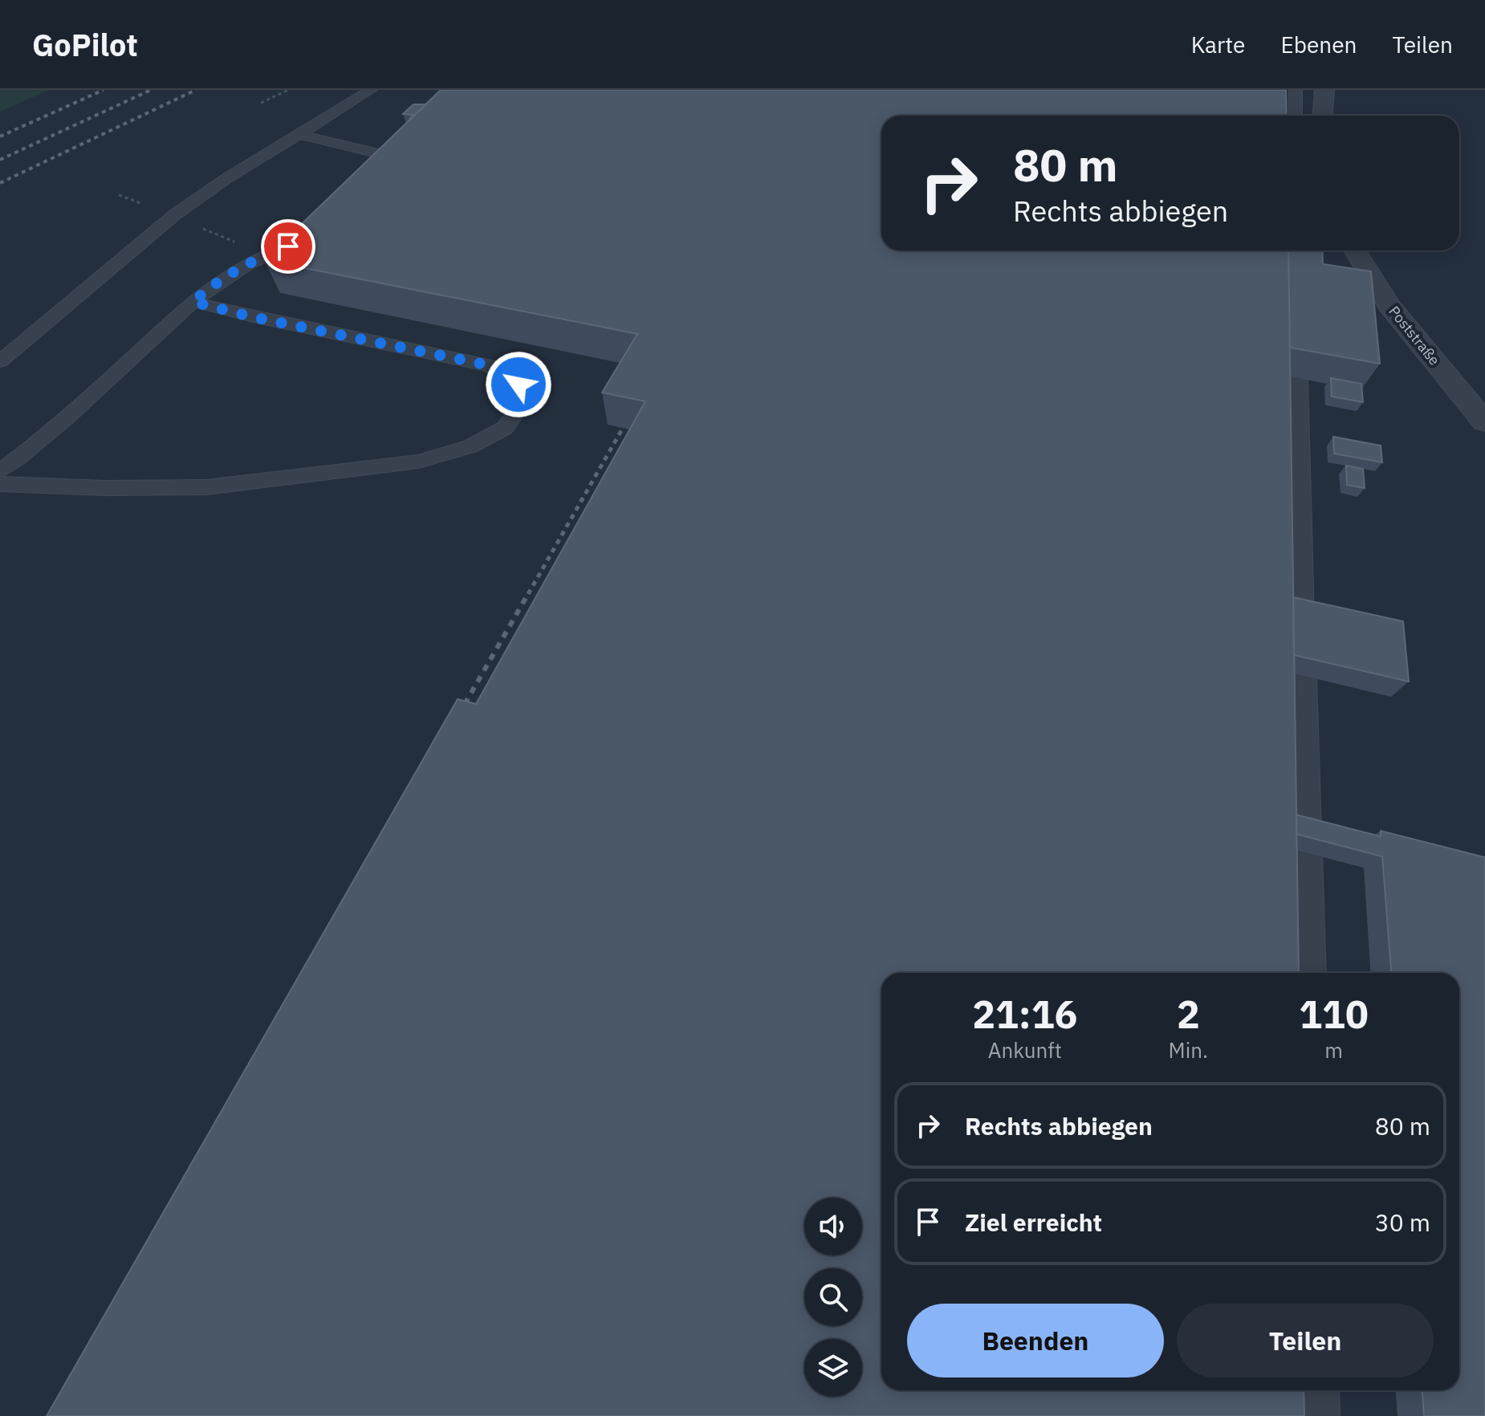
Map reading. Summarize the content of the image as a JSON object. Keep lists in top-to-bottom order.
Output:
{
  "streets": {
    "street": ["Poststraße"]
  },
  "page": {
    "header": "GoPilot",
    "nav": ["Karte", "Ebenen", "Teilen"],
    "turn": ["80 m", "Rechts abbiegen"],
    "eta": [
      "21:16",
      "Ankunft",
      "2",
      "Min.",
      "110",
      "m"
    ],
    "list": [
      {
        "name": "Rechts abbiegen",
        "value": "80 m"
      },
      {
        "name": "Ziel erreicht",
        "value": "30 m"
      }
    ],
    "buttons": ["Beenden", "Teilen"]
  }
}
